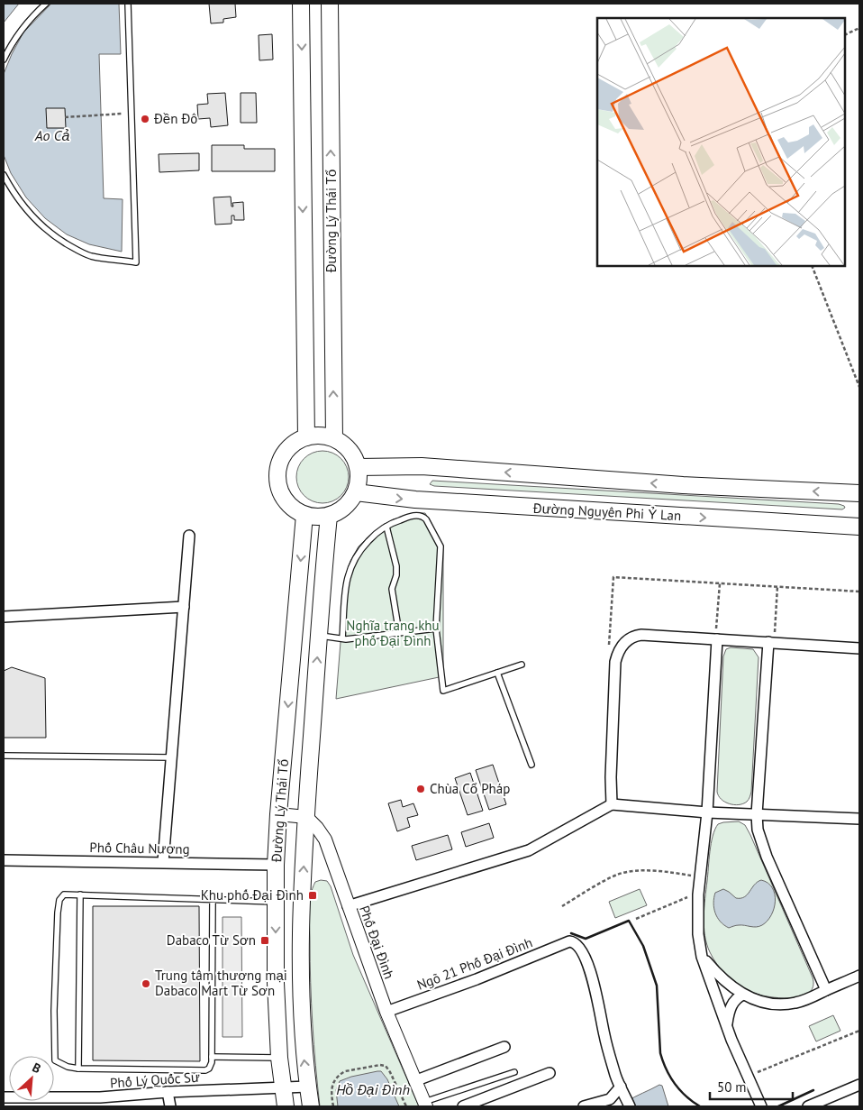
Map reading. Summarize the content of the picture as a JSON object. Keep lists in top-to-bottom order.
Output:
{
  "streets": {
    "main road": ["Đường Lý Thái Tổ", "Đường Nguyên Phi Ỷ Lan"],
    "street": [
      "Phố Châu Nương",
      "Phố Đại Đình",
      "Ngõ 21 Phố Đại Đình",
      "Phố Lý Quốc Sư"
    ]
  },
  "crossings": [
    ["Đường Lý Thái Tổ", "Đường Nguyên Phi Ỷ Lan"],
    ["Đường Lý Thái Tổ", "Phố Châu Nương"],
    ["Đường Lý Thái Tổ", "Phố Đại Đình"],
    ["Đường Lý Thái Tổ", "Phố Lý Quốc Sư"],
    ["Phố Đại Đình", "Ngõ 21 Phố Đại Đình"]
  ],
  "water": ["Ao Cả", "Hồ Đại Đình"],
  "parks": ["Nghĩa trang khu phố Đại Đình"],
  "places": {
    "other": ["Đền Đô", "Chùa Cổ Pháp", "Trung tâm thương mại Dabaco Mart Từ Sơn"],
    "transit": ["Khu phố Đại Đình", "Dabaco Từ Sơn"]
  },
  "scale_bar": "50 m",
  "north": "top right"
}
